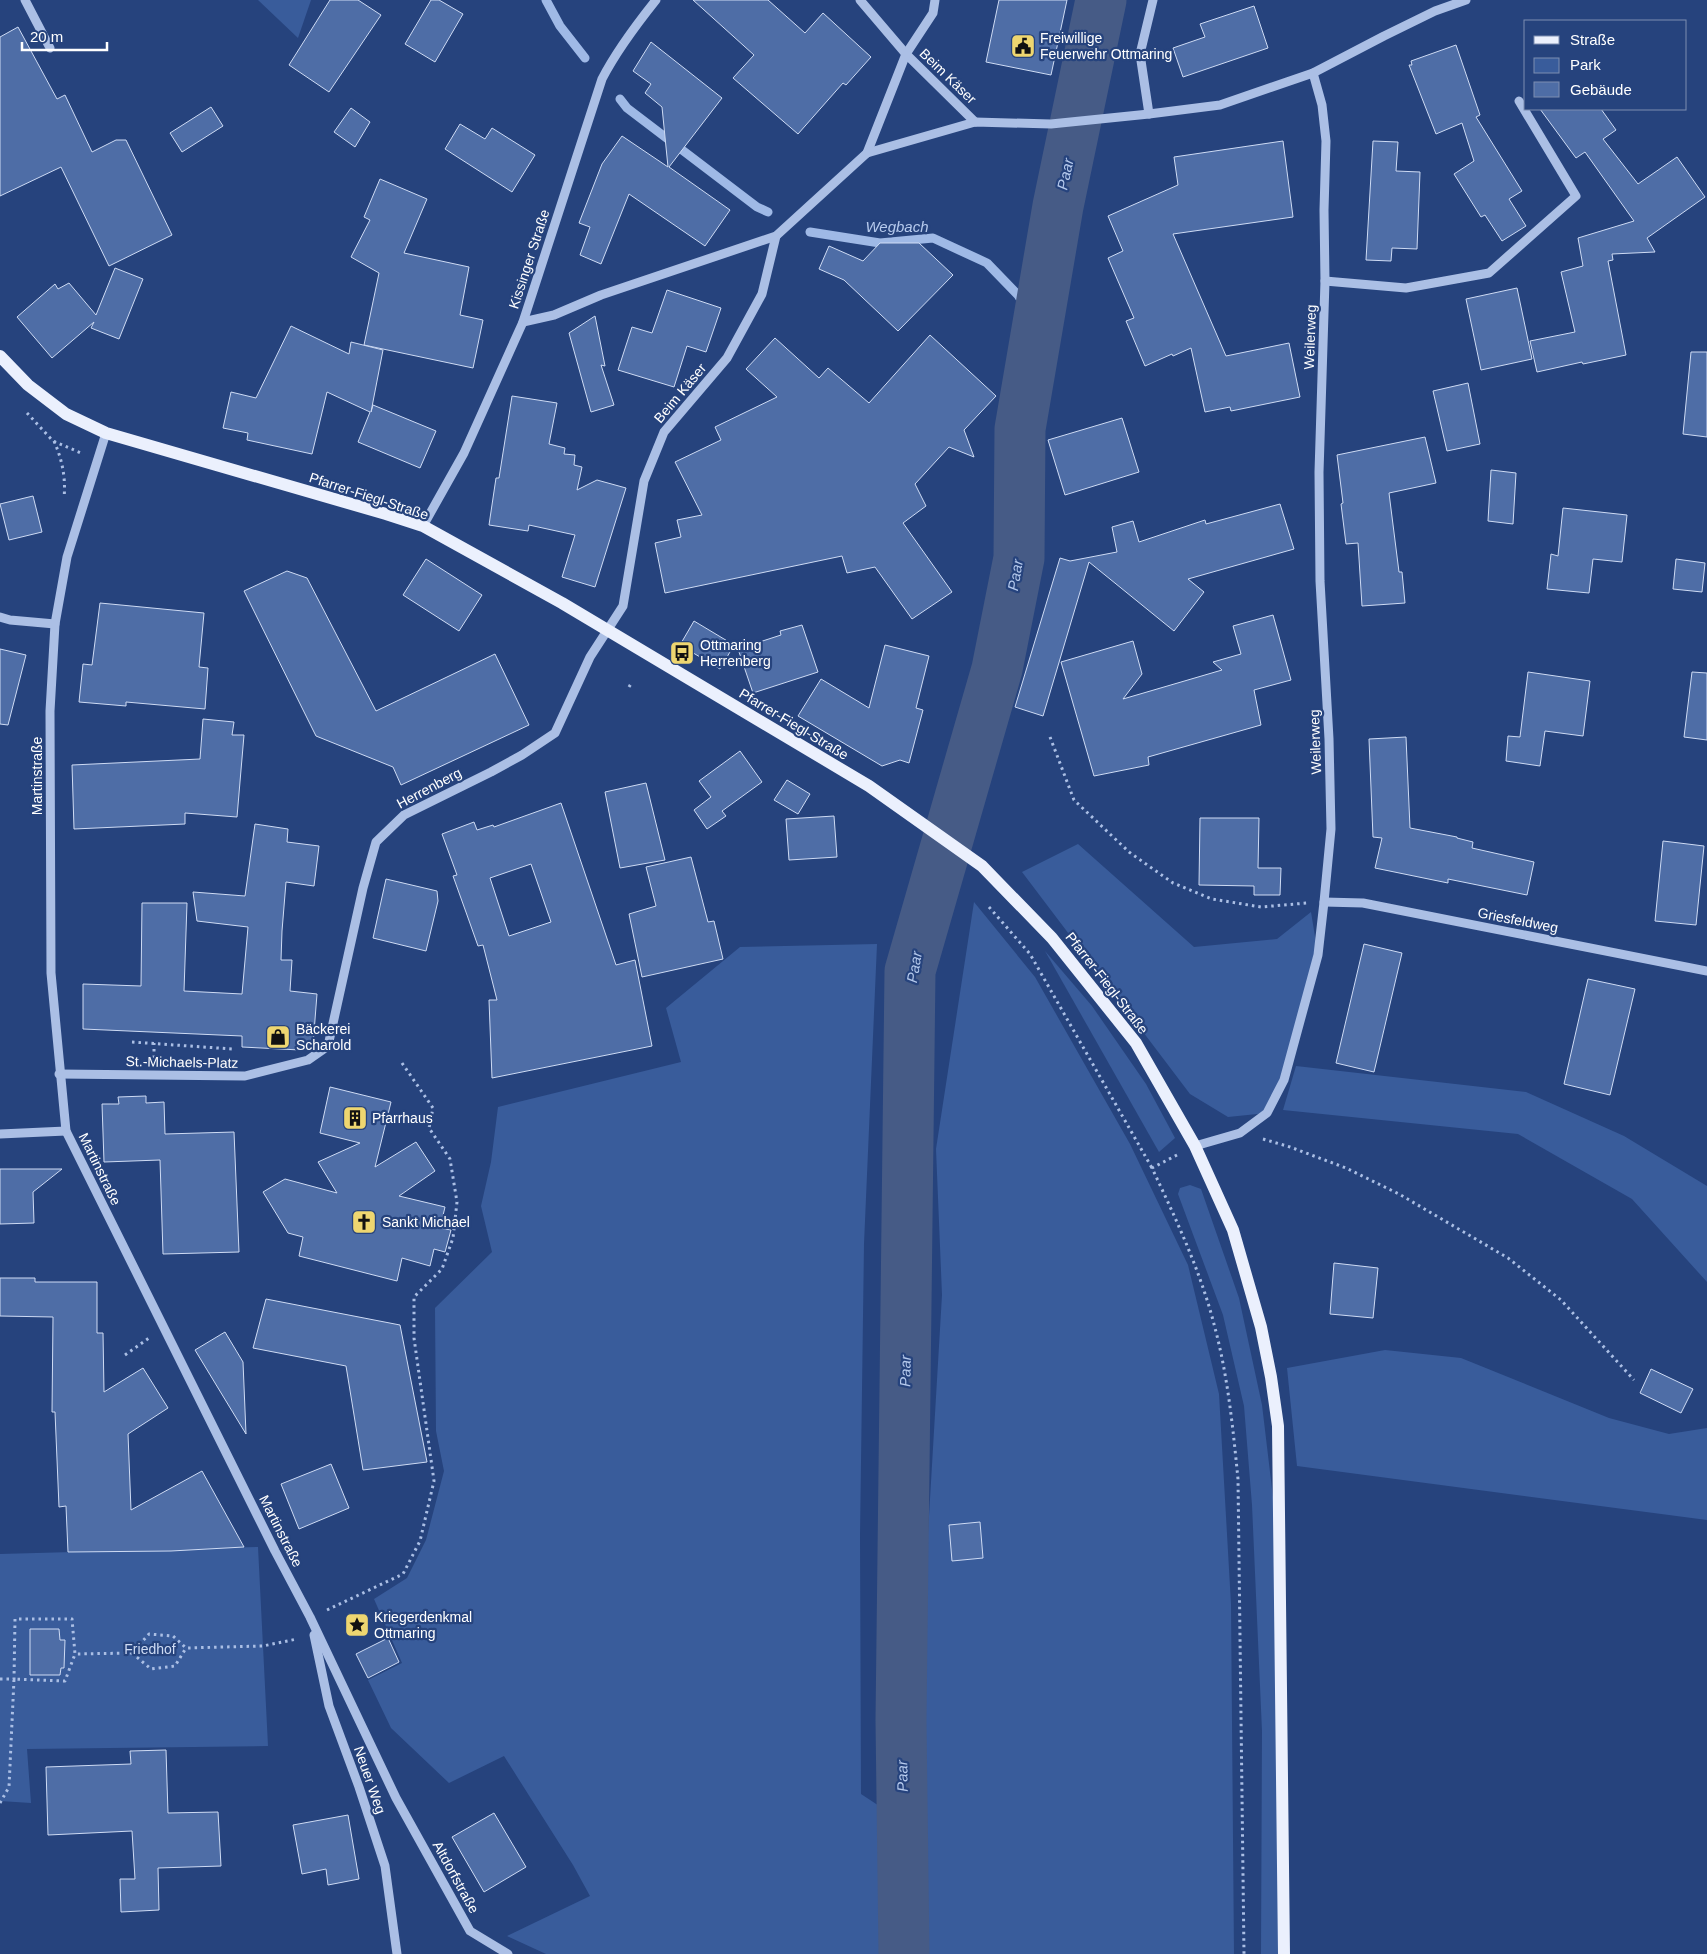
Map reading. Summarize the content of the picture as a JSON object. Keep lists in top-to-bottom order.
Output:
{
  "streets": {
    "main road": ["Pfarrer-Fiegl-Straße"],
    "street": [
      "Beim Käser",
      "Kissinger Straße",
      "Weilerweg",
      "Martinstraße",
      "Herrenberg",
      "Griesfeldweg",
      "St.-Michaels-Platz",
      "Neuer Weg",
      "Altdorfstraße"
    ]
  },
  "crossings": [
    ["Beim Käser", "Kissinger Straße"],
    ["Beim Käser", "Pfarrer-Fiegl-Straße"],
    ["Beim Käser", "Herrenberg"],
    ["Kissinger Straße", "Pfarrer-Fiegl-Straße"],
    ["Weilerweg", "Pfarrer-Fiegl-Straße"],
    ["Weilerweg", "Griesfeldweg"],
    ["Pfarrer-Fiegl-Straße", "Martinstraße"],
    ["Pfarrer-Fiegl-Straße", "Herrenberg"],
    ["Martinstraße", "St.-Michaels-Platz"],
    ["Martinstraße", "Neuer Weg"],
    ["Martinstraße", "Altdorfstraße"],
    ["Herrenberg", "St.-Michaels-Platz"]
  ],
  "water": ["Paar", "Wegbach"],
  "parks": ["Friedhof"],
  "places": {
    "public building": ["Freiwillige Feuerwehr Ottmaring"],
    "bus stop": ["Ottmaring Herrenberg"],
    "shop": ["Bäckerei Scharold"],
    "building": ["Pfarrhaus"],
    "church": ["Sankt Michael"],
    "place": ["Kriegerdenkmal Ottmaring"]
  },
  "legend": ["Straße", "Park", "Gebäude"],
  "scale_bar": "20 m"
}
